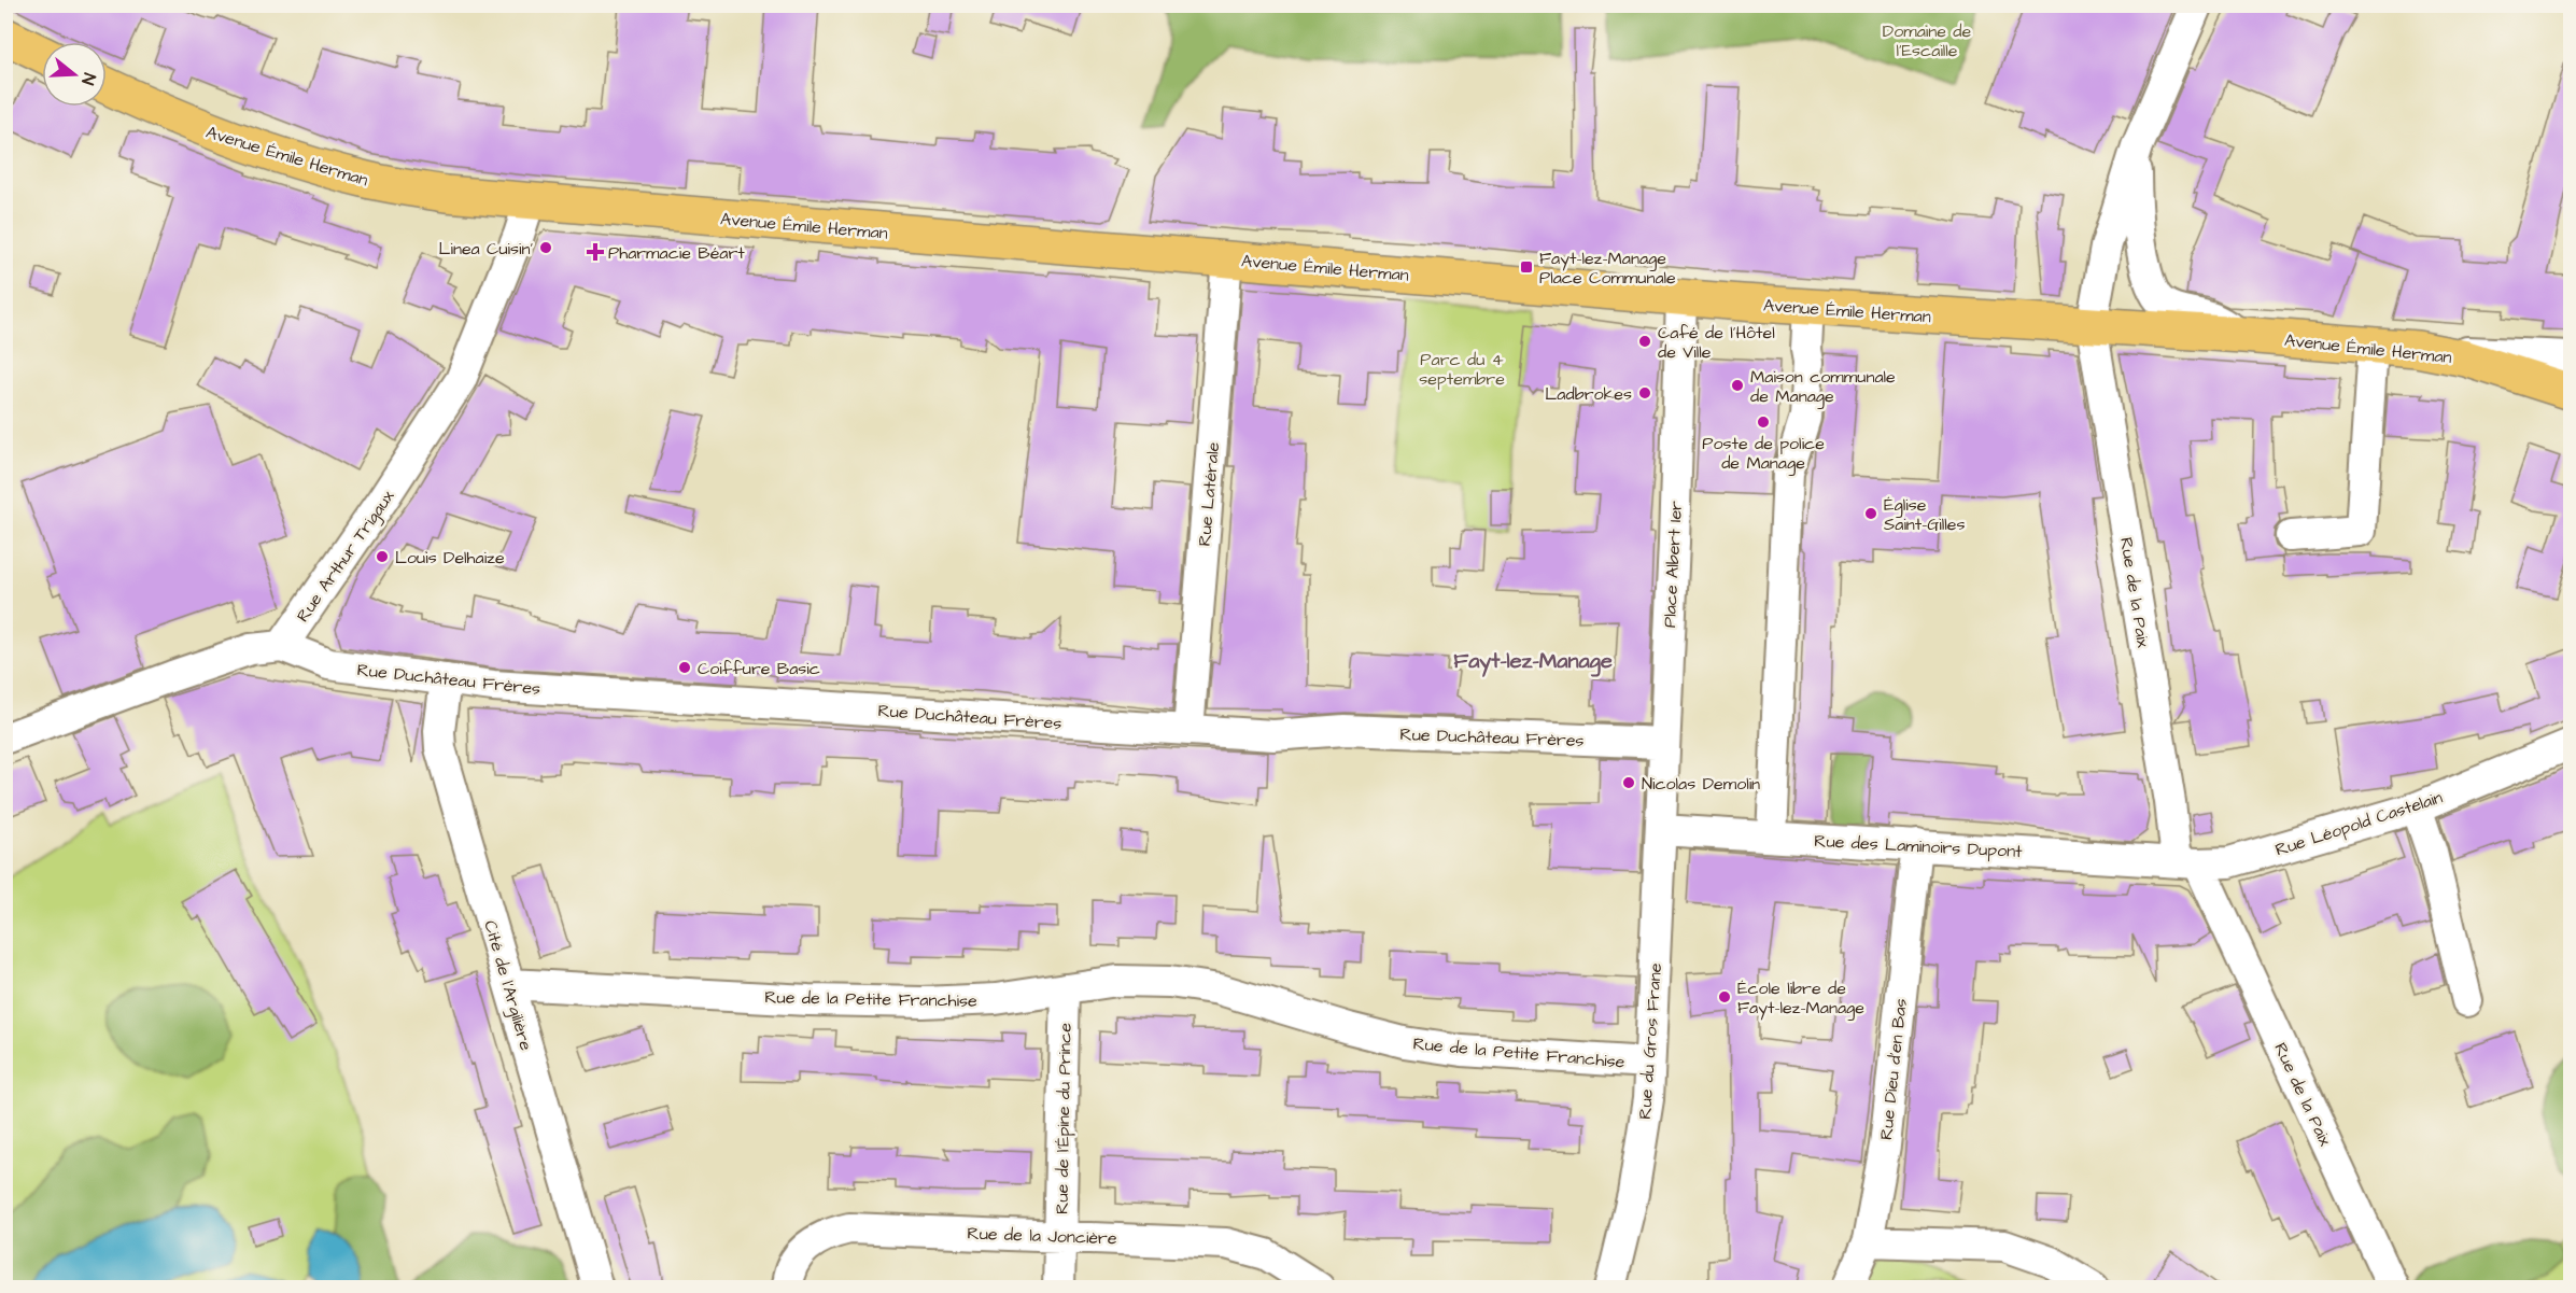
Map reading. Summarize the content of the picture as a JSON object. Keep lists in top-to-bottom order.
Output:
{
  "streets": {
    "main road": ["Avenue Émile Herman"],
    "street": [
      "Rue Latérale",
      "Rue Arthur Trigaux",
      "Place Albert Ier",
      "Rue de la Paix",
      "Rue Duchâteau Frères",
      "Rue Léopold Castelain",
      "Rue des Laminoirs Dupont",
      "Cité de l'Argilière",
      "Rue de la Petite Franchise",
      "Rue du Gros Frane",
      "Rue Dieu d'en Bas",
      "Rue de l'Épine du Prince",
      "Rue de la Joncière"
    ]
  },
  "crossings": [
    ["Avenue Émile Herman", "Rue Latérale"],
    ["Avenue Émile Herman", "Rue Arthur Trigaux"],
    ["Avenue Émile Herman", "Place Albert Ier"],
    ["Avenue Émile Herman", "Rue de la Paix"],
    ["Rue Latérale", "Rue Duchâteau Frères"],
    ["Rue Arthur Trigaux", "Rue Duchâteau Frères"],
    ["Place Albert Ier", "Rue Duchâteau Frères"],
    ["Place Albert Ier", "Rue des Laminoirs Dupont"],
    ["Place Albert Ier", "Rue du Gros Frane"],
    ["Rue de la Paix", "Rue Léopold Castelain"],
    ["Rue de la Paix", "Rue des Laminoirs Dupont"],
    ["Rue Duchâteau Frères", "Cité de l'Argilière"],
    ["Rue Léopold Castelain", "Rue des Laminoirs Dupont"],
    ["Rue des Laminoirs Dupont", "Rue du Gros Frane"],
    ["Rue des Laminoirs Dupont", "Rue Dieu d'en Bas"],
    ["Cité de l'Argilière", "Rue de la Petite Franchise"],
    ["Rue de la Petite Franchise", "Rue du Gros Frane"],
    ["Rue de la Petite Franchise", "Rue de l'Épine du Prince"],
    ["Rue de l'Épine du Prince", "Rue de la Joncière"]
  ],
  "districts": ["Fayt-lez-Manage"],
  "parks": ["Domaine de l'Escaille", "Parc du 4 septembre"],
  "places": {
    "other": [
      "Linea Cuisin'",
      "Café de l'Hôtel de Ville",
      "Maison communale de Manage",
      "Ladbrokes",
      "Poste de police de Manage",
      "Église Saint-Gilles",
      "Louis Delhaize",
      "Coiffure Basic",
      "Nicolas Demolin",
      "École libre de Fayt-lez-Manage"
    ],
    "health": ["Pharmacie Béart"],
    "transit": ["Fayt-lez-Manage Place Communale"]
  },
  "north": "right"
}
